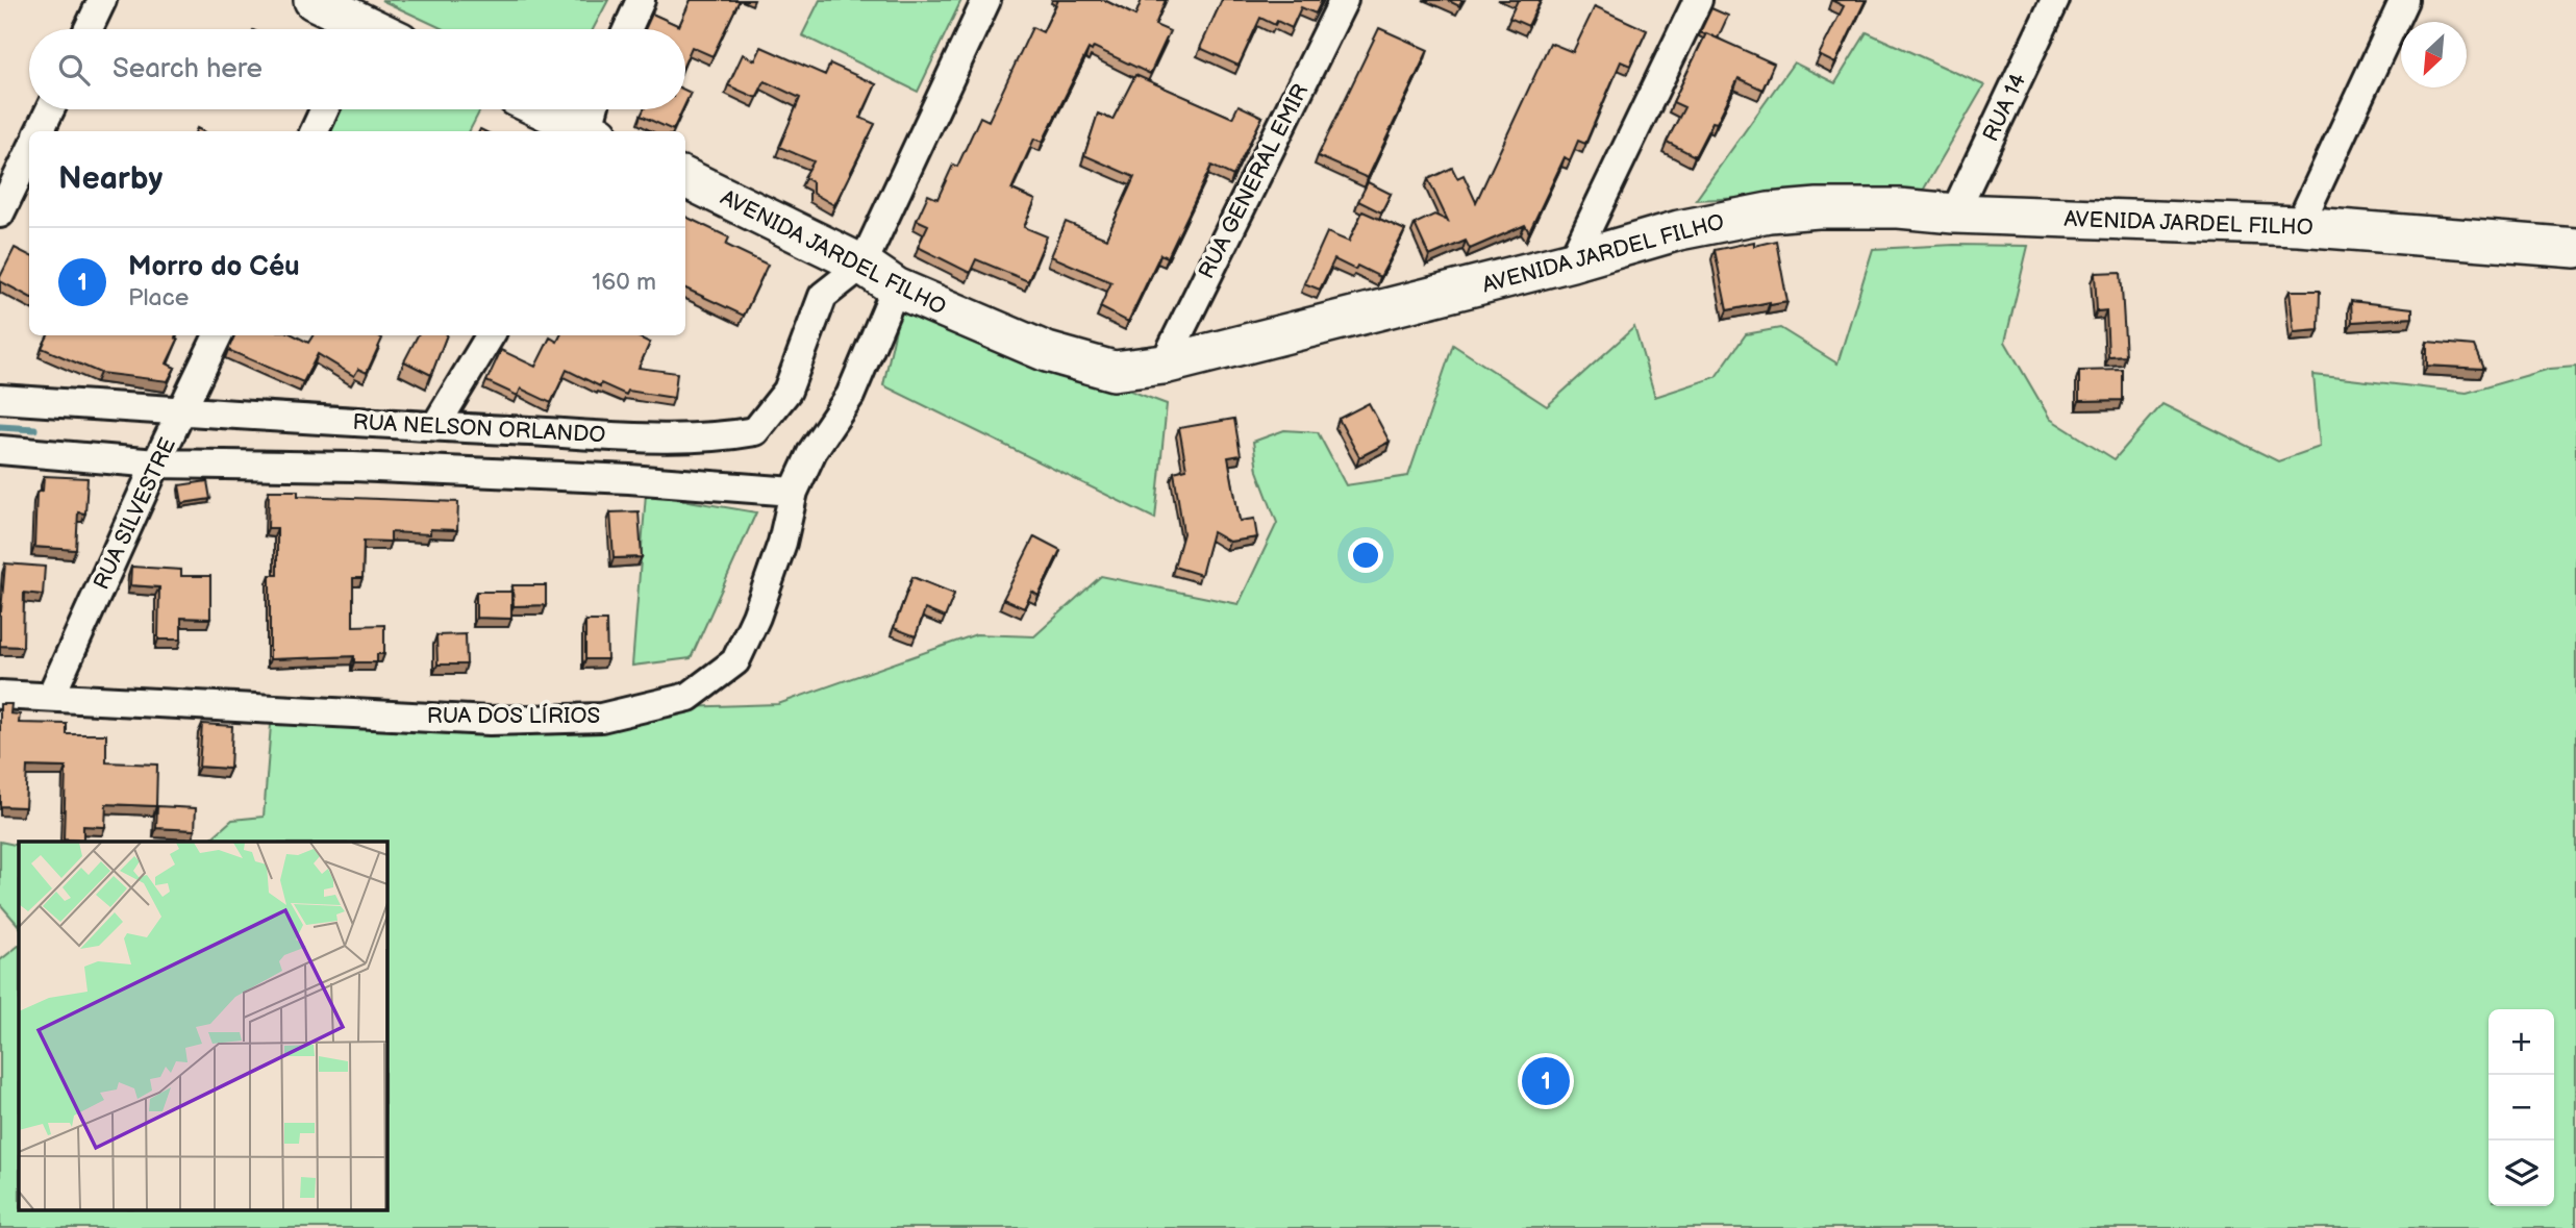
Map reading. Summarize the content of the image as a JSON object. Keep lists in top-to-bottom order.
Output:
{
  "streets": {
    "main road": ["AVENIDA JARDEL FILHO"],
    "street": [
      "RUA 14",
      "RUA GENERAL EMIR",
      "RUA NELSON ORLANDO",
      "RUA SILVESTRE",
      "RUA DOS LÍRIOS"
    ]
  },
  "crossings": [
    ["RUA 14", "AVENIDA JARDEL FILHO"],
    ["RUA GENERAL EMIR", "AVENIDA JARDEL FILHO"],
    ["AVENIDA JARDEL FILHO", "RUA NELSON ORLANDO"],
    ["AVENIDA JARDEL FILHO", "RUA DOS LÍRIOS"],
    ["RUA NELSON ORLANDO", "RUA SILVESTRE"],
    ["RUA NELSON ORLANDO", "RUA DOS LÍRIOS"],
    ["RUA SILVESTRE", "RUA DOS LÍRIOS"]
  ],
  "north": "bottom left",
  "page": {
    "search": "Search here",
    "heading": "Nearby",
    "list": [
      {
        "mark": "1",
        "name": "Morro do Céu",
        "note": "Place",
        "value": "160 m"
      }
    ],
    "map_buttons": ["+", "−"],
    "pins": "1"
  }
}
